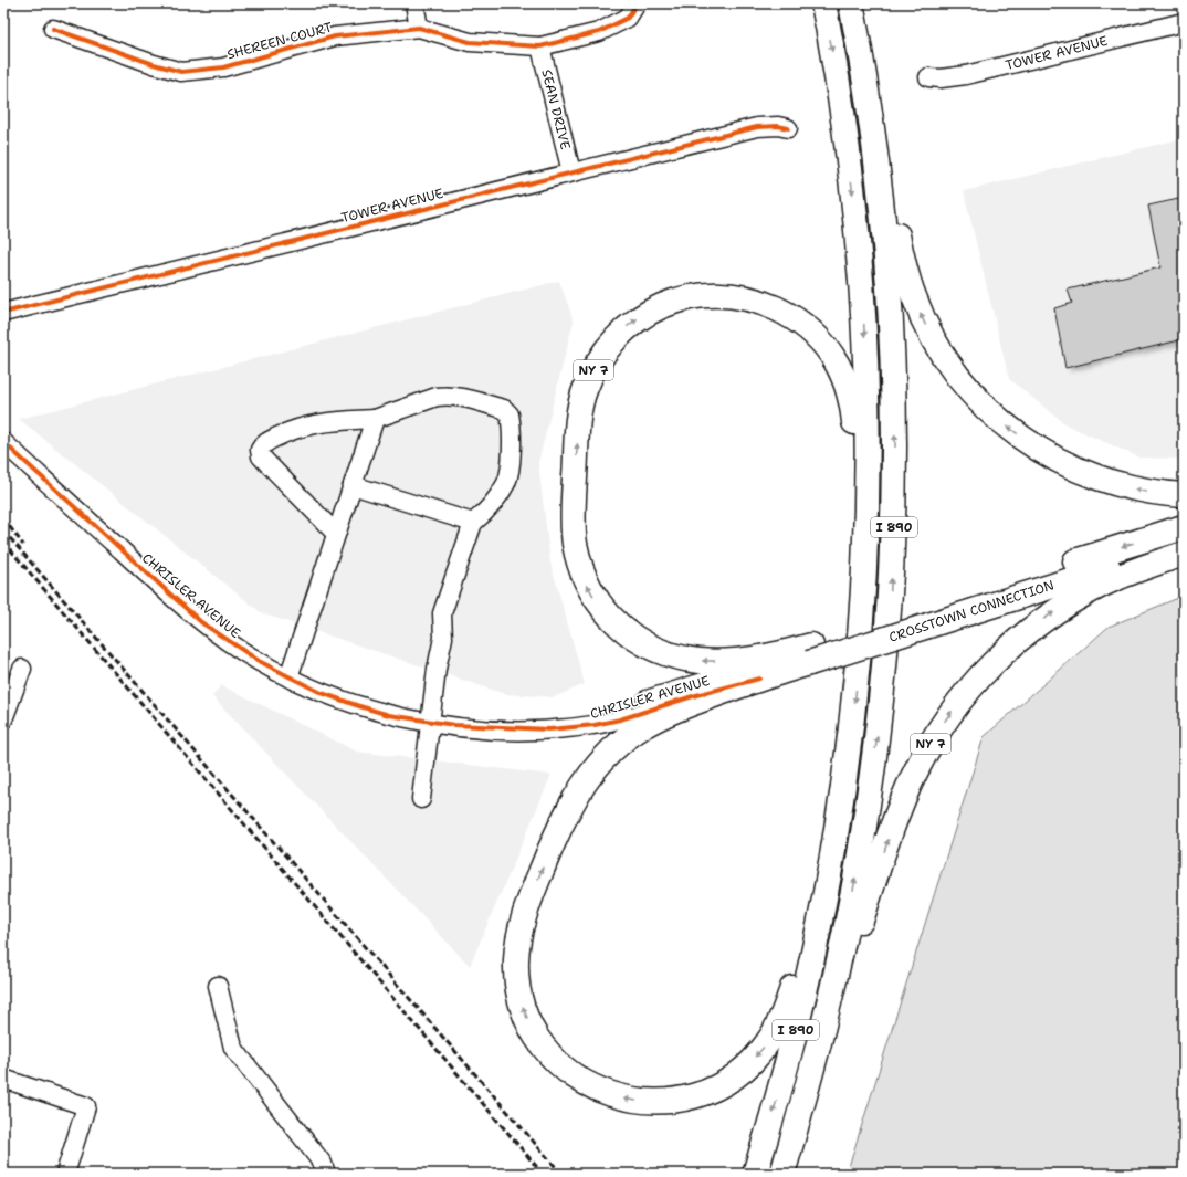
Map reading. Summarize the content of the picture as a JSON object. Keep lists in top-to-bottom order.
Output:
{
  "streets": {
    "highway": ["NY 7", "I 890", "CROSSTOWN CONNECTION"],
    "street": [
      "SHEREEN COURT",
      "TOWER AVENUE",
      "SEAN DRIVE",
      "CHRISLER AVENUE"
    ]
  },
  "crossings": [
    ["SHEREEN COURT", "SEAN DRIVE"],
    ["TOWER AVENUE", "SEAN DRIVE"],
    ["NY 7", "I 890"],
    ["NY 7", "CHRISLER AVENUE"],
    ["NY 7", "CROSSTOWN CONNECTION"],
    ["I 890", "CROSSTOWN CONNECTION"],
    ["CHRISLER AVENUE", "CROSSTOWN CONNECTION"]
  ]
}
